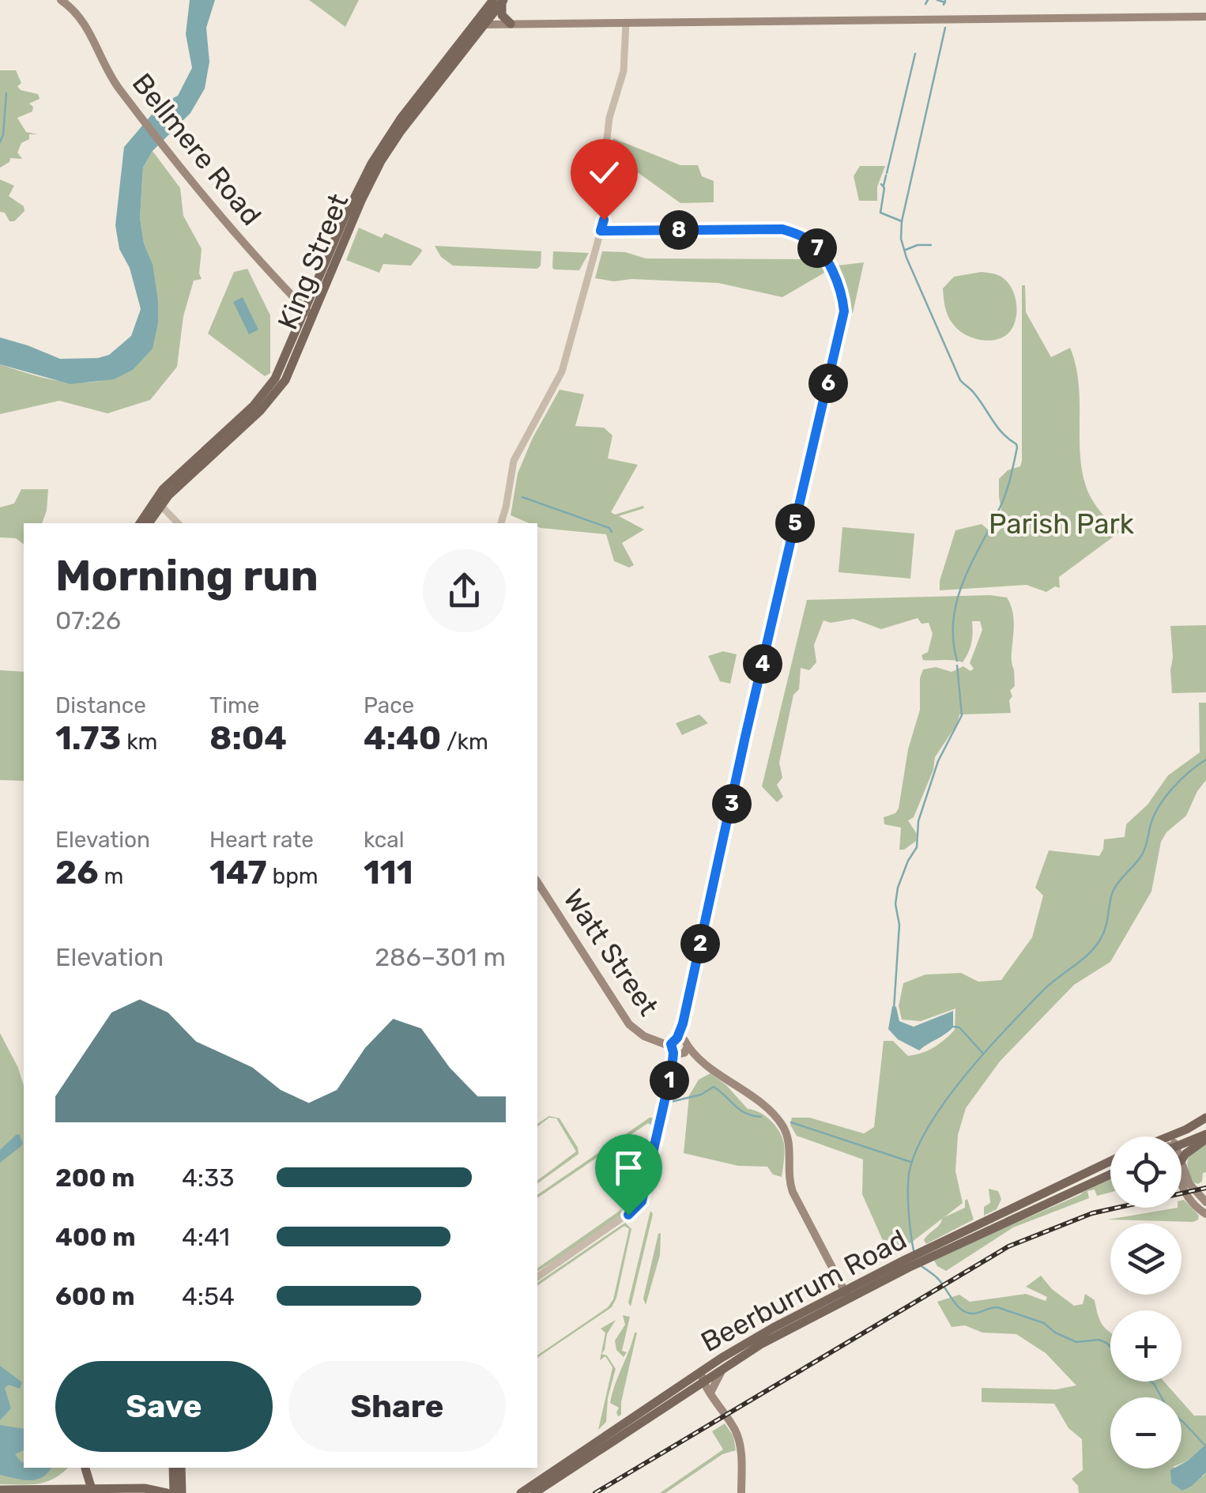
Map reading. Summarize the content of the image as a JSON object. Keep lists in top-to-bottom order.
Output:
{
  "streets": {
    "main road": [
      "Bellmere Road",
      "King Street",
      "Watt Street",
      "Beerburrum Road"
    ]
  },
  "crossings": [
    ["Bellmere Road", "King Street"]
  ],
  "parks": ["Parish Park"],
  "page": {
    "pins": [
      "8",
      "7",
      "6",
      "5",
      "4",
      "3",
      "2",
      "1"
    ],
    "heading": ["Morning run", "07:26"],
    "stats": [
      ["Distance", "1.73 km"],
      ["Time", "8:04"],
      ["Pace", "4:40 /km"],
      ["Elevation", "26 m"],
      ["Heart rate", "147 bpm"],
      ["kcal", "111"]
    ],
    "chart": ["Elevation", "286–301 m"],
    "map_buttons": ["+", "−"],
    "list": [
      {
        "name": "200 m",
        "note": "4:33"
      },
      {
        "name": "400 m",
        "note": "4:41"
      },
      {
        "name": "600 m",
        "note": "4:54"
      }
    ],
    "buttons": ["Save", "Share"]
  }
}
